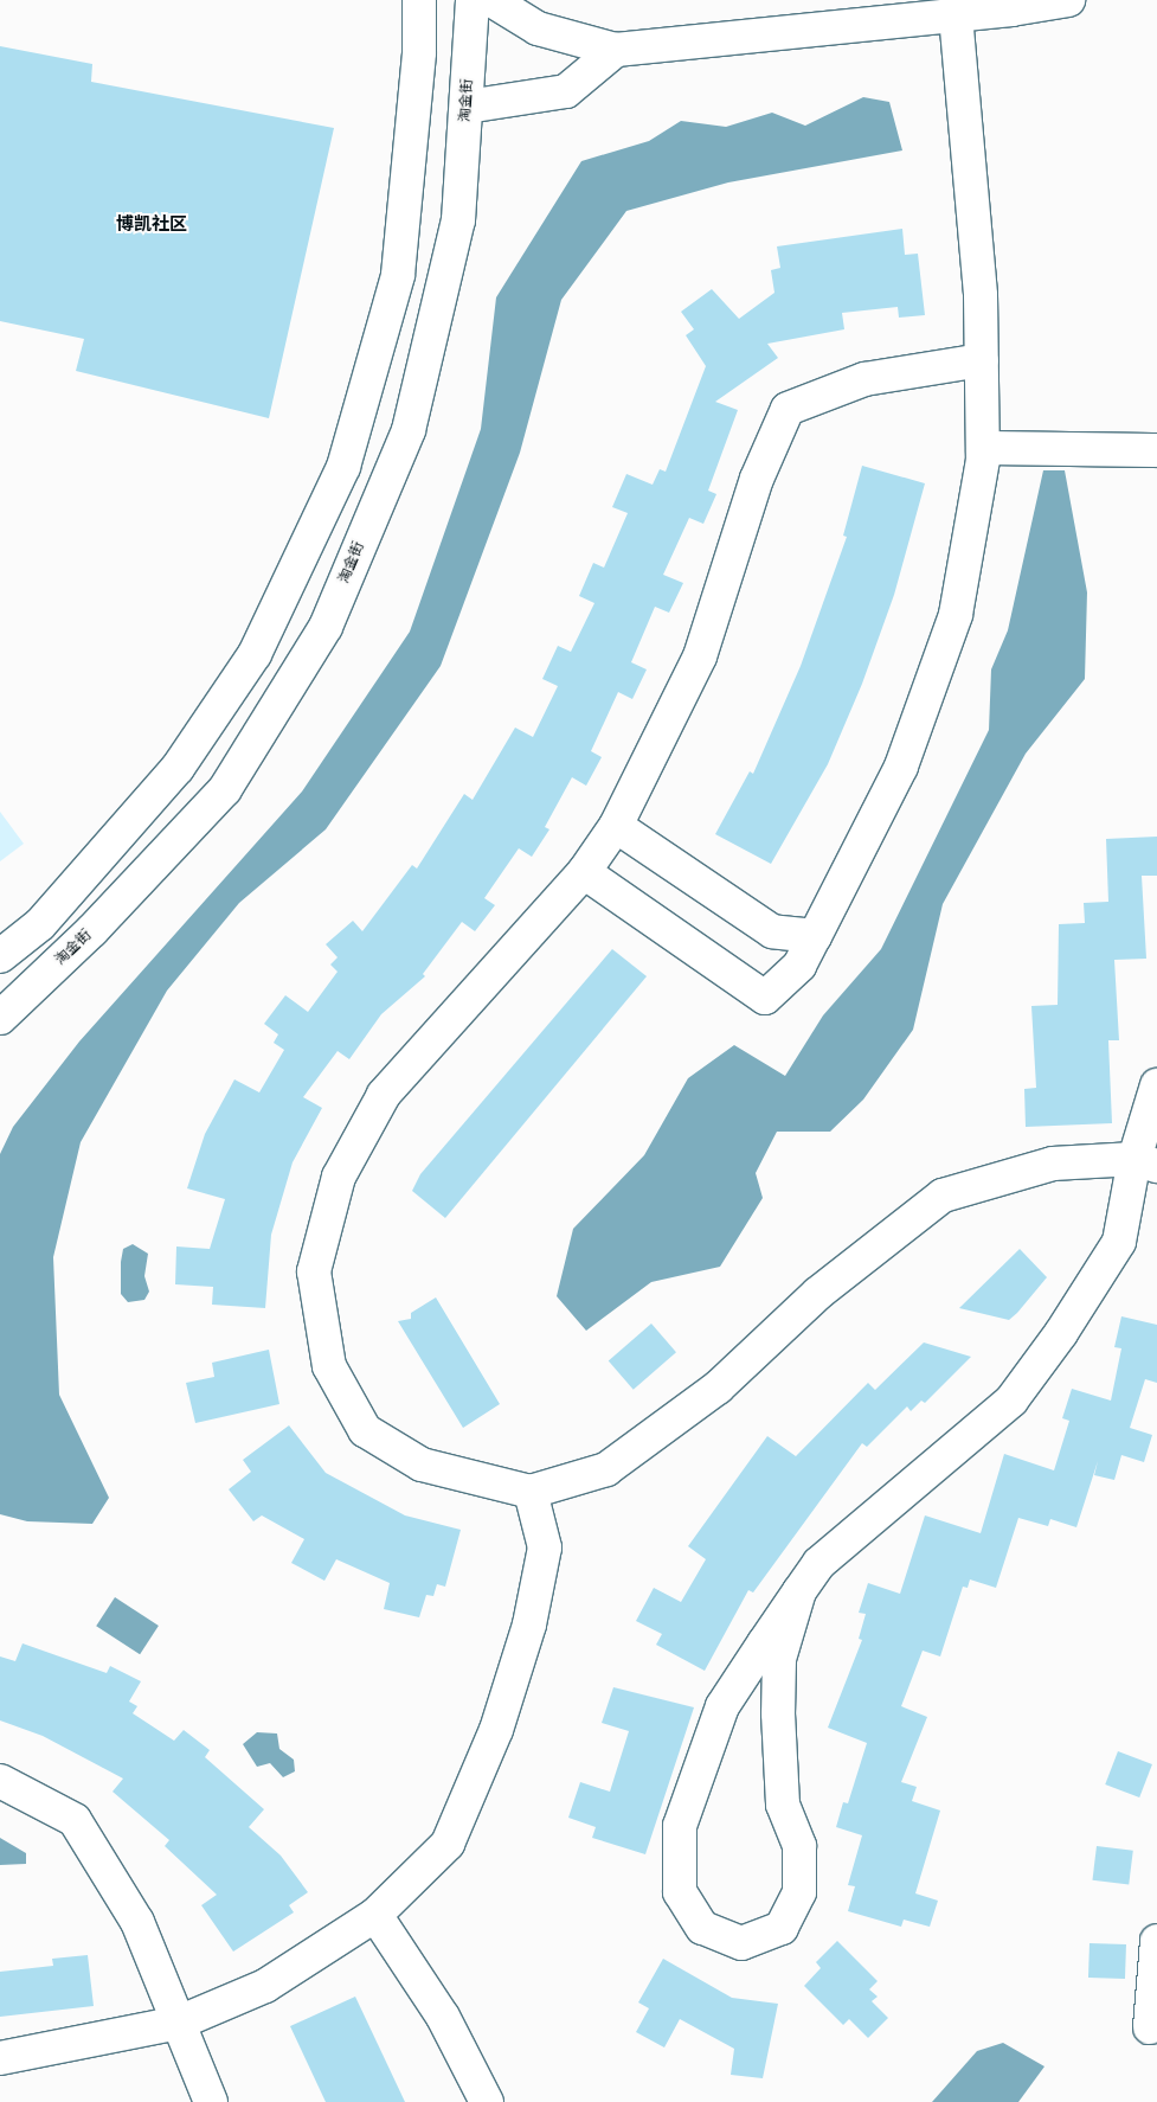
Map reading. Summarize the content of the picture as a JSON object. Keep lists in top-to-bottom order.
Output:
{
  "streets": {
    "street": ["淘金街"]
  },
  "districts": ["博凯社区"]
}
